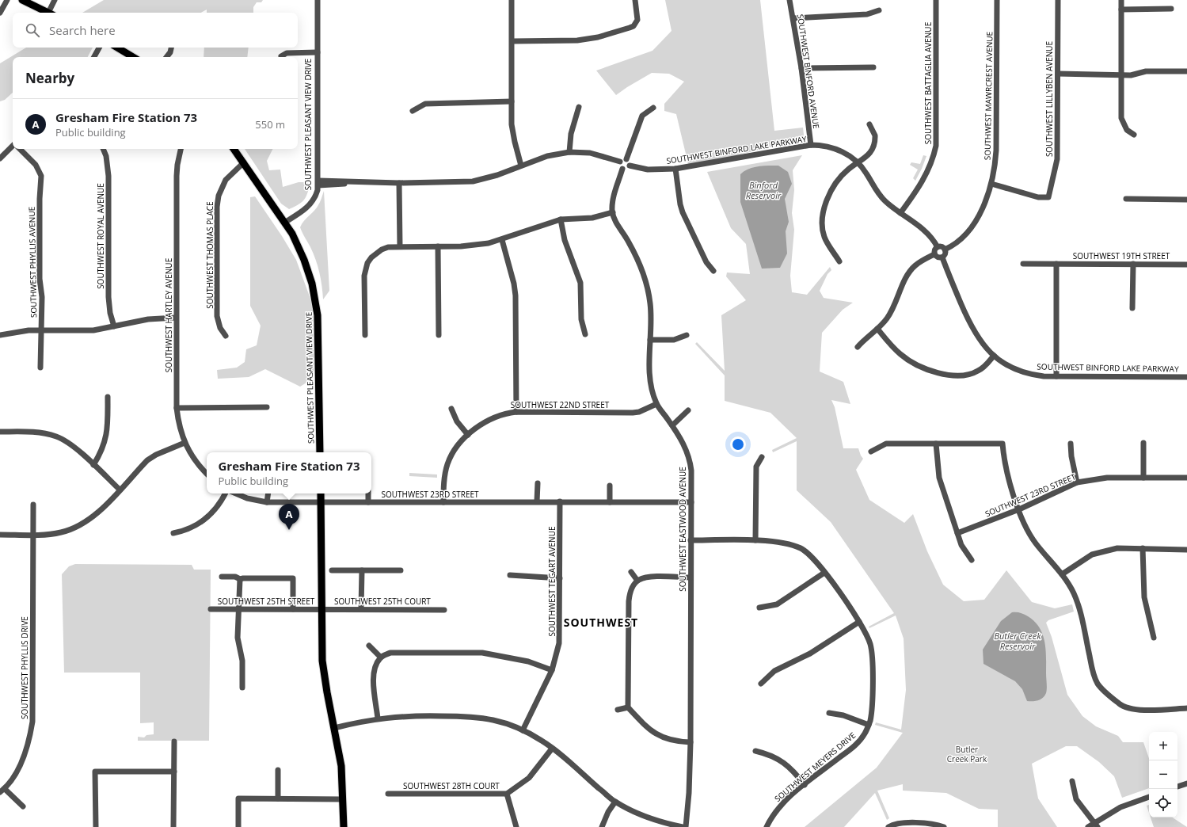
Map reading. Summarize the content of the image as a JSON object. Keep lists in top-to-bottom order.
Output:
{
  "streets": {
    "main road": ["SOUTHWEST PLEASANT VIEW DRIVE"],
    "street": [
      "SOUTHWEST BINFORD AVENUE",
      "SOUTHWEST BATTAGLIA AVENUE",
      "SOUTHWEST MAWRCREST AVENUE",
      "SOUTHWEST LILLYBEN AVENUE",
      "SOUTHWEST BINFORD LAKE PARKWAY",
      "SOUTHWEST ROYAL AVENUE",
      "SOUTHWEST THOMAS PLACE",
      "SOUTHWEST 19TH STREET",
      "SOUTHWEST PHYLLIS AVENUE",
      "SOUTHWEST HARTLEY AVENUE",
      "SOUTHWEST 22ND STREET",
      "SOUTHWEST 23RD STREET",
      "SOUTHWEST EASTWOOD AVENUE",
      "SOUTHWEST TEGART AVENUE",
      "SOUTHWEST 25TH STREET",
      "SOUTHWEST 25TH COURT",
      "SOUTHWEST PHYLLIS DRIVE",
      "SOUTHWEST MEYERS DRIVE",
      "SOUTHWEST 28TH COURT"
    ]
  },
  "crossings": [
    ["SOUTHWEST BINFORD AVENUE", "SOUTHWEST BINFORD LAKE PARKWAY"],
    ["SOUTHWEST BATTAGLIA AVENUE", "SOUTHWEST BINFORD LAKE PARKWAY"],
    ["SOUTHWEST MAWRCREST AVENUE", "SOUTHWEST LILLYBEN AVENUE"],
    ["SOUTHWEST MAWRCREST AVENUE", "SOUTHWEST BINFORD LAKE PARKWAY"],
    ["SOUTHWEST 22ND STREET", "SOUTHWEST 23RD STREET"],
    ["SOUTHWEST 22ND STREET", "SOUTHWEST EASTWOOD AVENUE"],
    ["SOUTHWEST 23RD STREET", "SOUTHWEST EASTWOOD AVENUE"],
    ["SOUTHWEST 23RD STREET", "SOUTHWEST TEGART AVENUE"],
    ["SOUTHWEST EASTWOOD AVENUE", "SOUTHWEST MEYERS DRIVE"],
    ["SOUTHWEST 25TH STREET", "SOUTHWEST 25TH COURT"]
  ],
  "districts": ["SOUTHWEST"],
  "water": ["Binford Reservoir", "Butler Creek Reservoir"],
  "parks": ["Butler Creek Park"],
  "page": {
    "search": "Search here",
    "heading": "Nearby",
    "list": [
      {
        "mark": "A",
        "name": "Gresham Fire Station 73",
        "note": "Public building",
        "value": "550 m"
      }
    ],
    "popup": ["Gresham Fire Station 73", "Public building"],
    "pins": "A",
    "map_buttons": ["+", "−"]
  }
}
